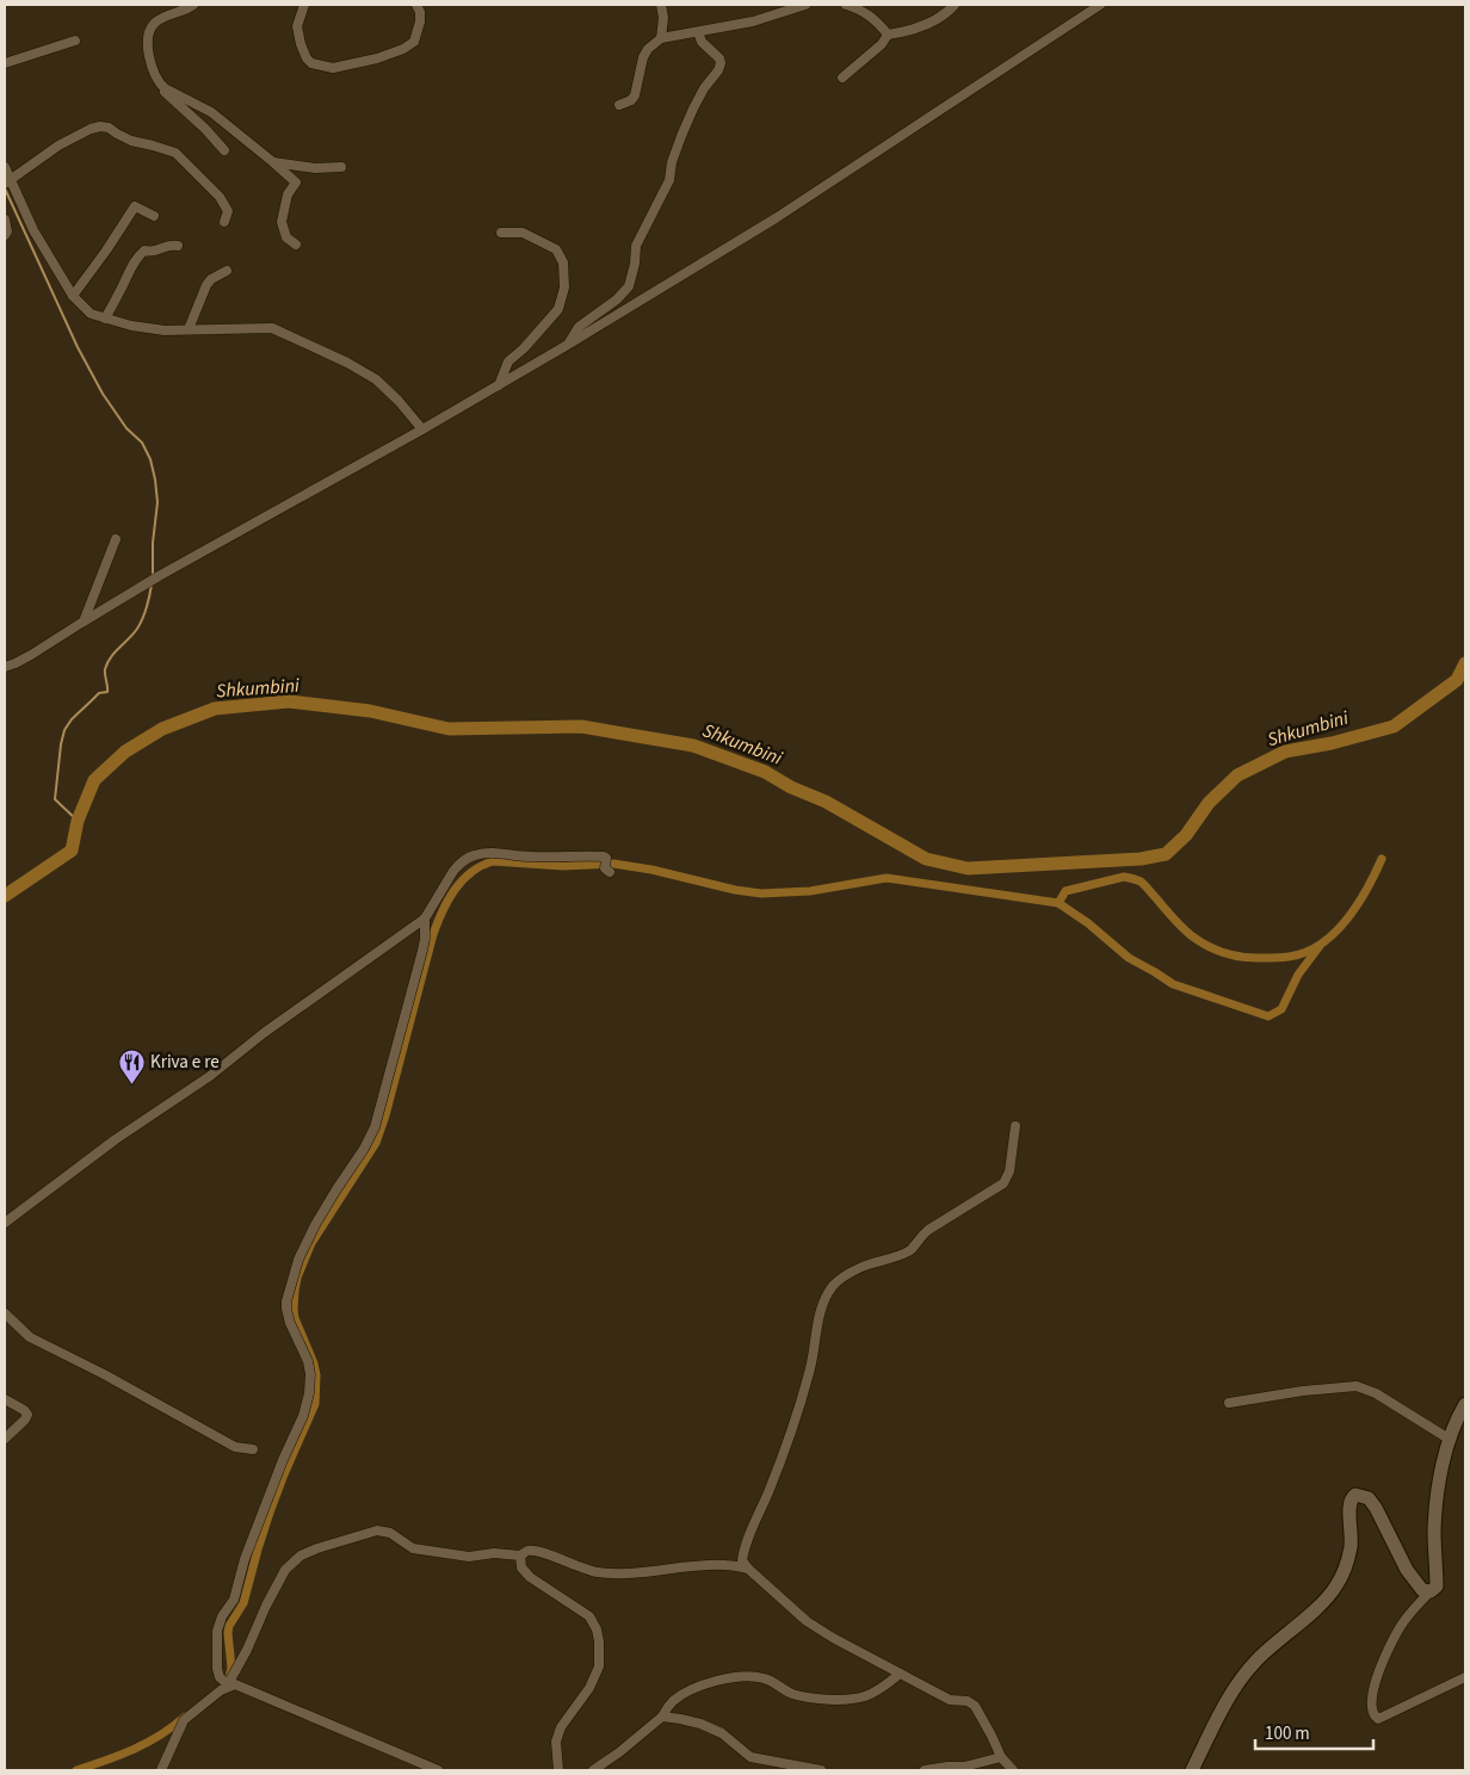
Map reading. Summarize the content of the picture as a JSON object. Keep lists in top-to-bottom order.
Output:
{
  "water": ["Shkumbini"],
  "places": {
    "restaurant": ["Kriva e re"]
  },
  "scale_bar": "100 m"
}
